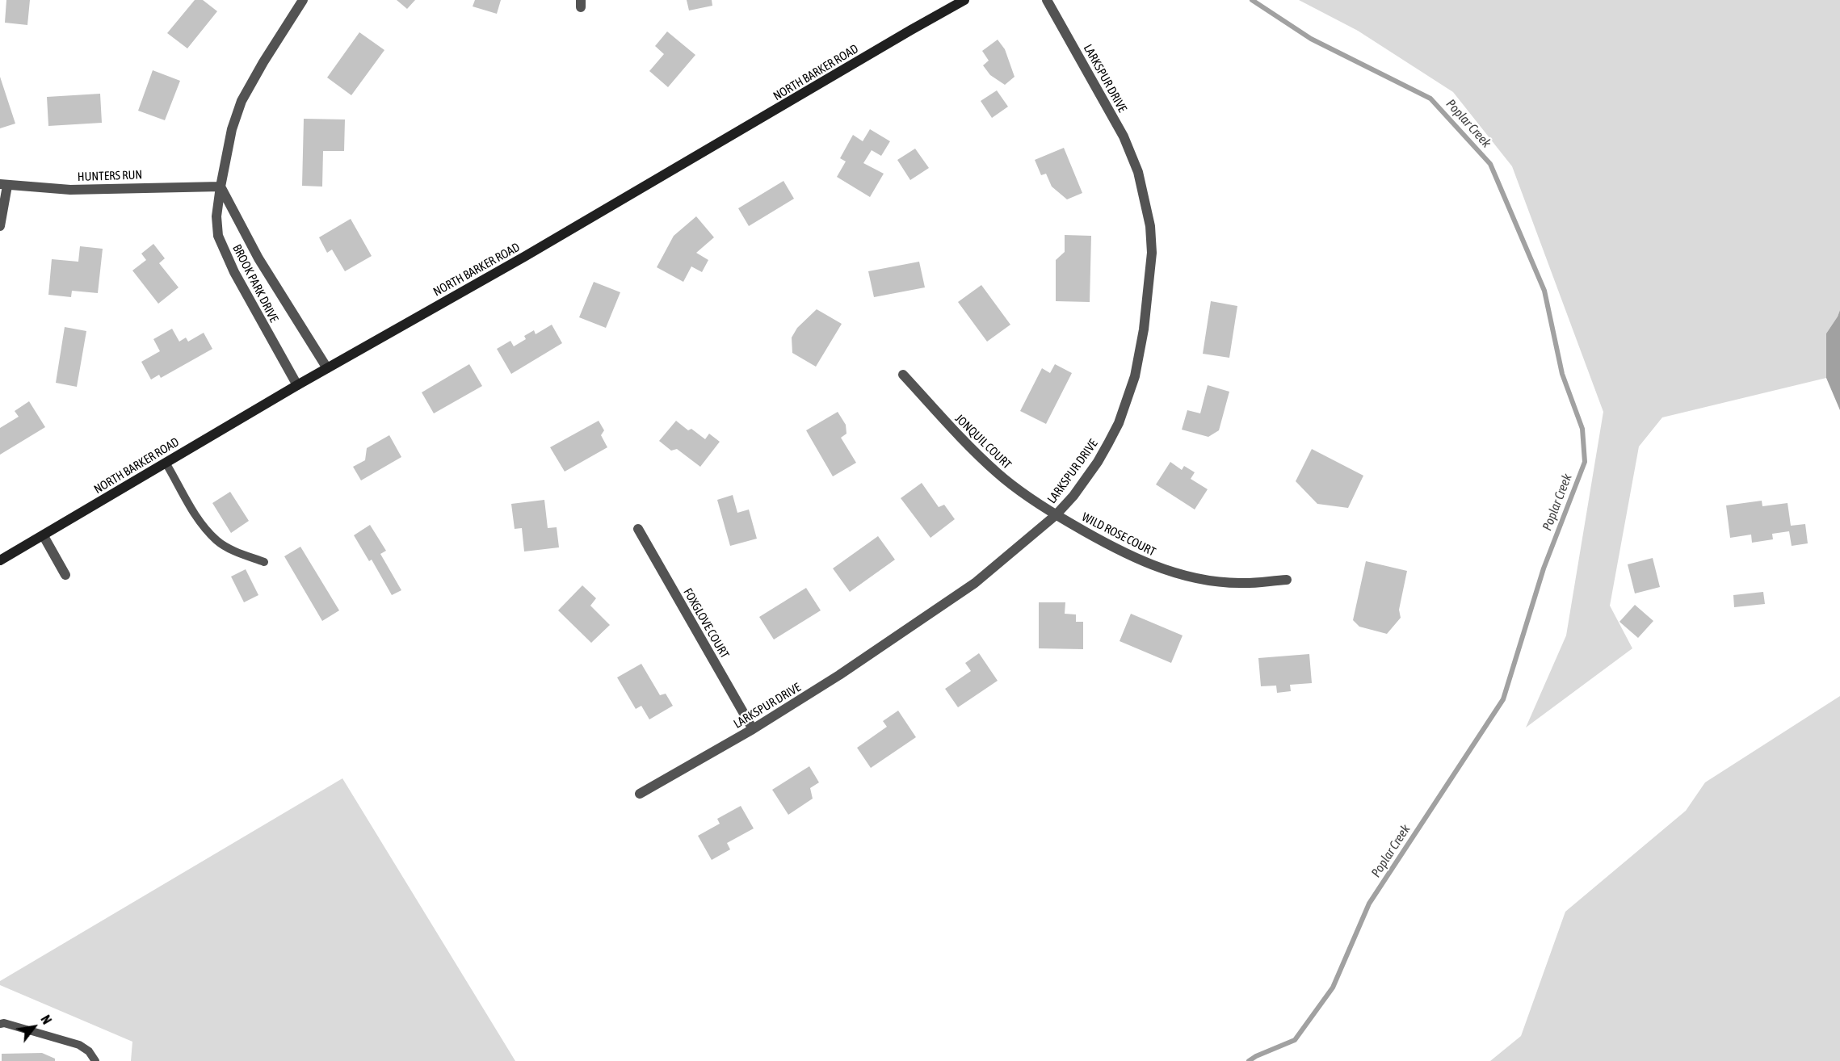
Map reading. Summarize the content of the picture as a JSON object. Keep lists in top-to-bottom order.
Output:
{
  "streets": {
    "main road": ["NORTH BARKER ROAD"],
    "street": [
      "LARKSPUR DRIVE",
      "HUNTERS RUN",
      "BROOK PARK DRIVE",
      "JONQUIL COURT",
      "WILD ROSE COURT",
      "FOXGLOVE COURT"
    ]
  },
  "crossings": [
    ["NORTH BARKER ROAD", "BROOK PARK DRIVE"],
    ["LARKSPUR DRIVE", "JONQUIL COURT"],
    ["LARKSPUR DRIVE", "WILD ROSE COURT"],
    ["LARKSPUR DRIVE", "FOXGLOVE COURT"],
    ["HUNTERS RUN", "BROOK PARK DRIVE"],
    ["JONQUIL COURT", "WILD ROSE COURT"]
  ],
  "water": ["Poplar Creek"],
  "north": "top right"
}
